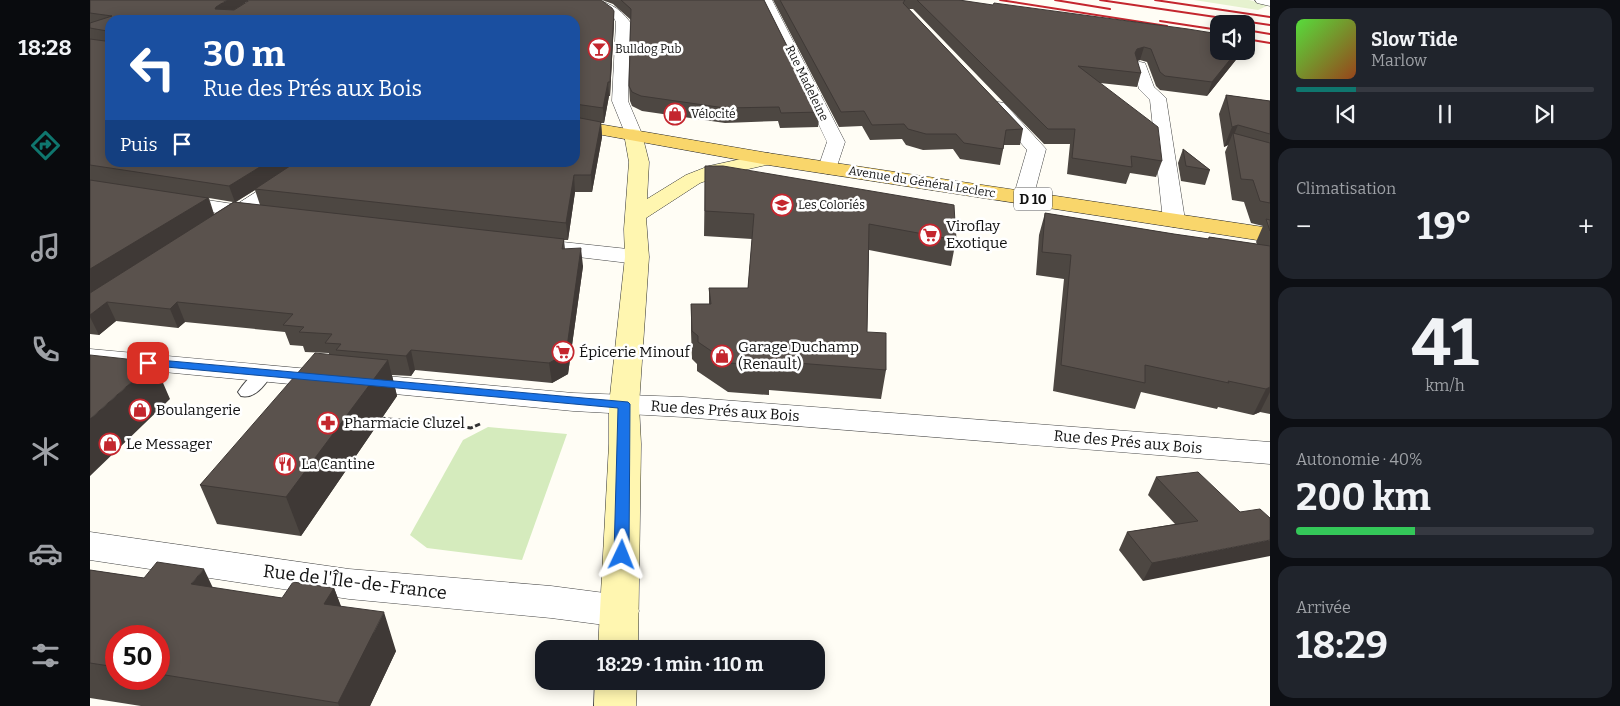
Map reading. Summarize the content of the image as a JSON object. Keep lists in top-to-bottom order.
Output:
{
  "streets": {
    "main road": ["Avenue du Général Leclerc", "D 10"],
    "street": ["Rue Madeleine", "Rue des Prés aux Bois", "Rue de l'Île-de-France"]
  },
  "crossings": [
    ["Rue Madeleine", "Avenue du Général Leclerc"]
  ],
  "places": {
    "bar": ["Bulldog Pub"],
    "shop": [
      "Vélocité",
      "Garage Duchamp (Renault)",
      "Boulangerie",
      "Le Messager"
    ],
    "school or university": ["Les Coloriés"],
    "supermarket": ["Viroflay Exotique", "Épicerie Minouf"],
    "pharmacy": ["Pharmacie Cluzel"],
    "restaurant": ["La Cantine"]
  },
  "page": {
    "tabs": "18:28",
    "turn": ["30 m", "Rue des Prés aux Bois"],
    "song": ["Slow Tide", "Marlow"],
    "then": "Puis",
    "tile": [
      "Climatisation",
      ["41", "km/h"],
      ["Autonomie · 40%", "200 km"],
      ["Arrivée", "18:29"]
    ],
    "heat": ["−", "19°", "+"],
    "limit": "50",
    "trip": "18:29 · 1 min · 110 m"
  }
}
